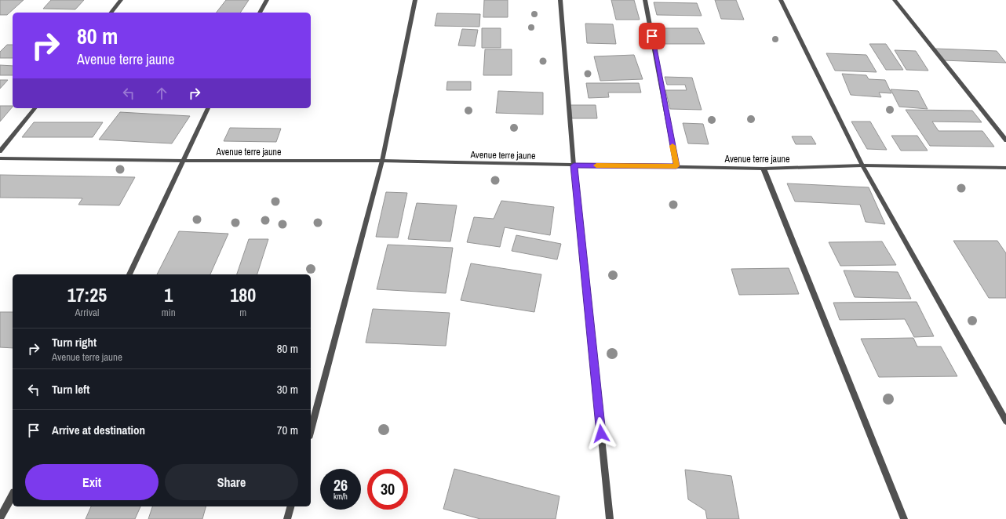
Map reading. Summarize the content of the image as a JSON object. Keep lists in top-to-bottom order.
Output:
{
  "streets": {
    "street": ["Avenue terre jaune"]
  },
  "page": {
    "turn": ["80 m", "Avenue terre jaune"],
    "eta": [
      "17:25",
      "Arrival",
      "1",
      "min",
      "180",
      "m"
    ],
    "list": [
      {
        "name": "Turn right",
        "note": "Avenue terre jaune",
        "value": "80 m"
      },
      {
        "name": "Turn left",
        "value": "30 m"
      },
      {
        "name": "Arrive at destination",
        "value": "70 m"
      }
    ],
    "buttons": ["Exit", "Share"],
    "speed": "26 km/h",
    "limit": "30"
  }
}
